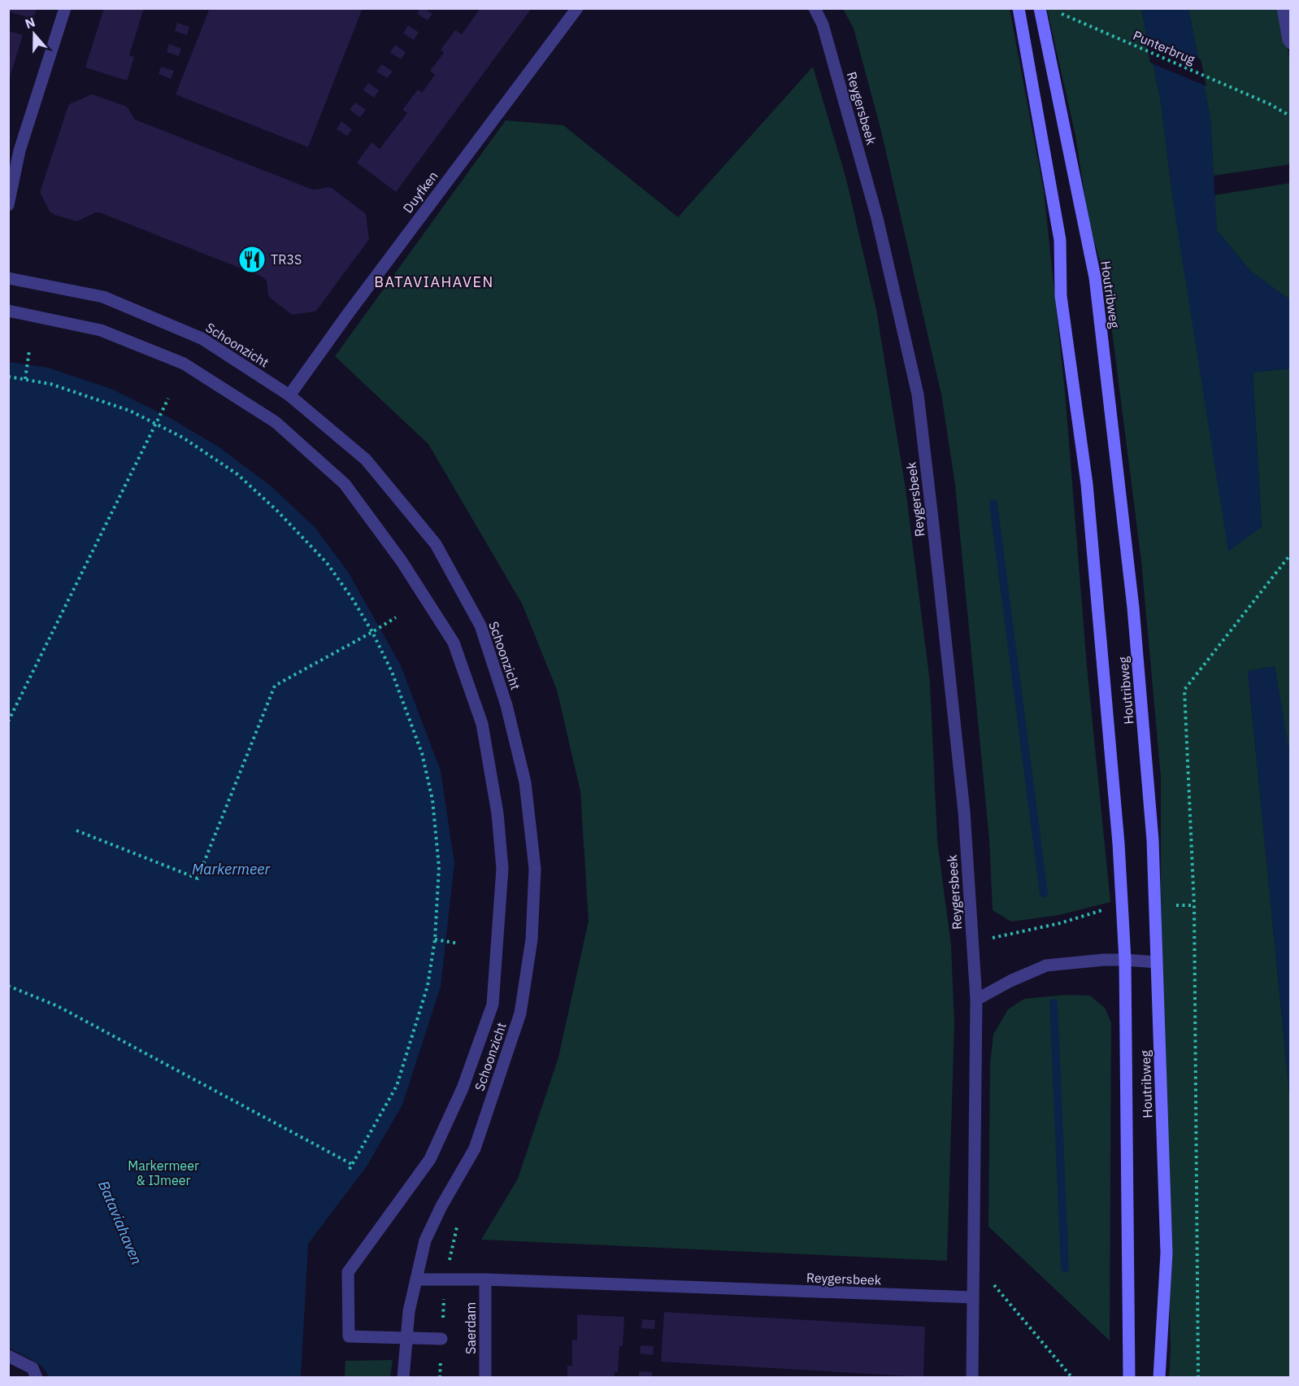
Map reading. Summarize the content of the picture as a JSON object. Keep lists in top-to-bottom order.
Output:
{
  "streets": {
    "main road": ["Houtribweg"],
    "street": [
      "Reygersbeek",
      "Duyfken",
      "Schoonzicht",
      "Saerdam"
    ],
    "path": ["Punterbrug"]
  },
  "crossings": [
    ["Reygersbeek", "Schoonzicht"],
    ["Reygersbeek", "Saerdam"],
    ["Duyfken", "Schoonzicht"]
  ],
  "districts": ["BATAVIAHAVEN"],
  "water": ["Markermeer", "Bataviahaven"],
  "parks": ["Markermeer & IJmeer"],
  "places": {
    "restaurant": ["TR3S"]
  },
  "north": "top"
}
